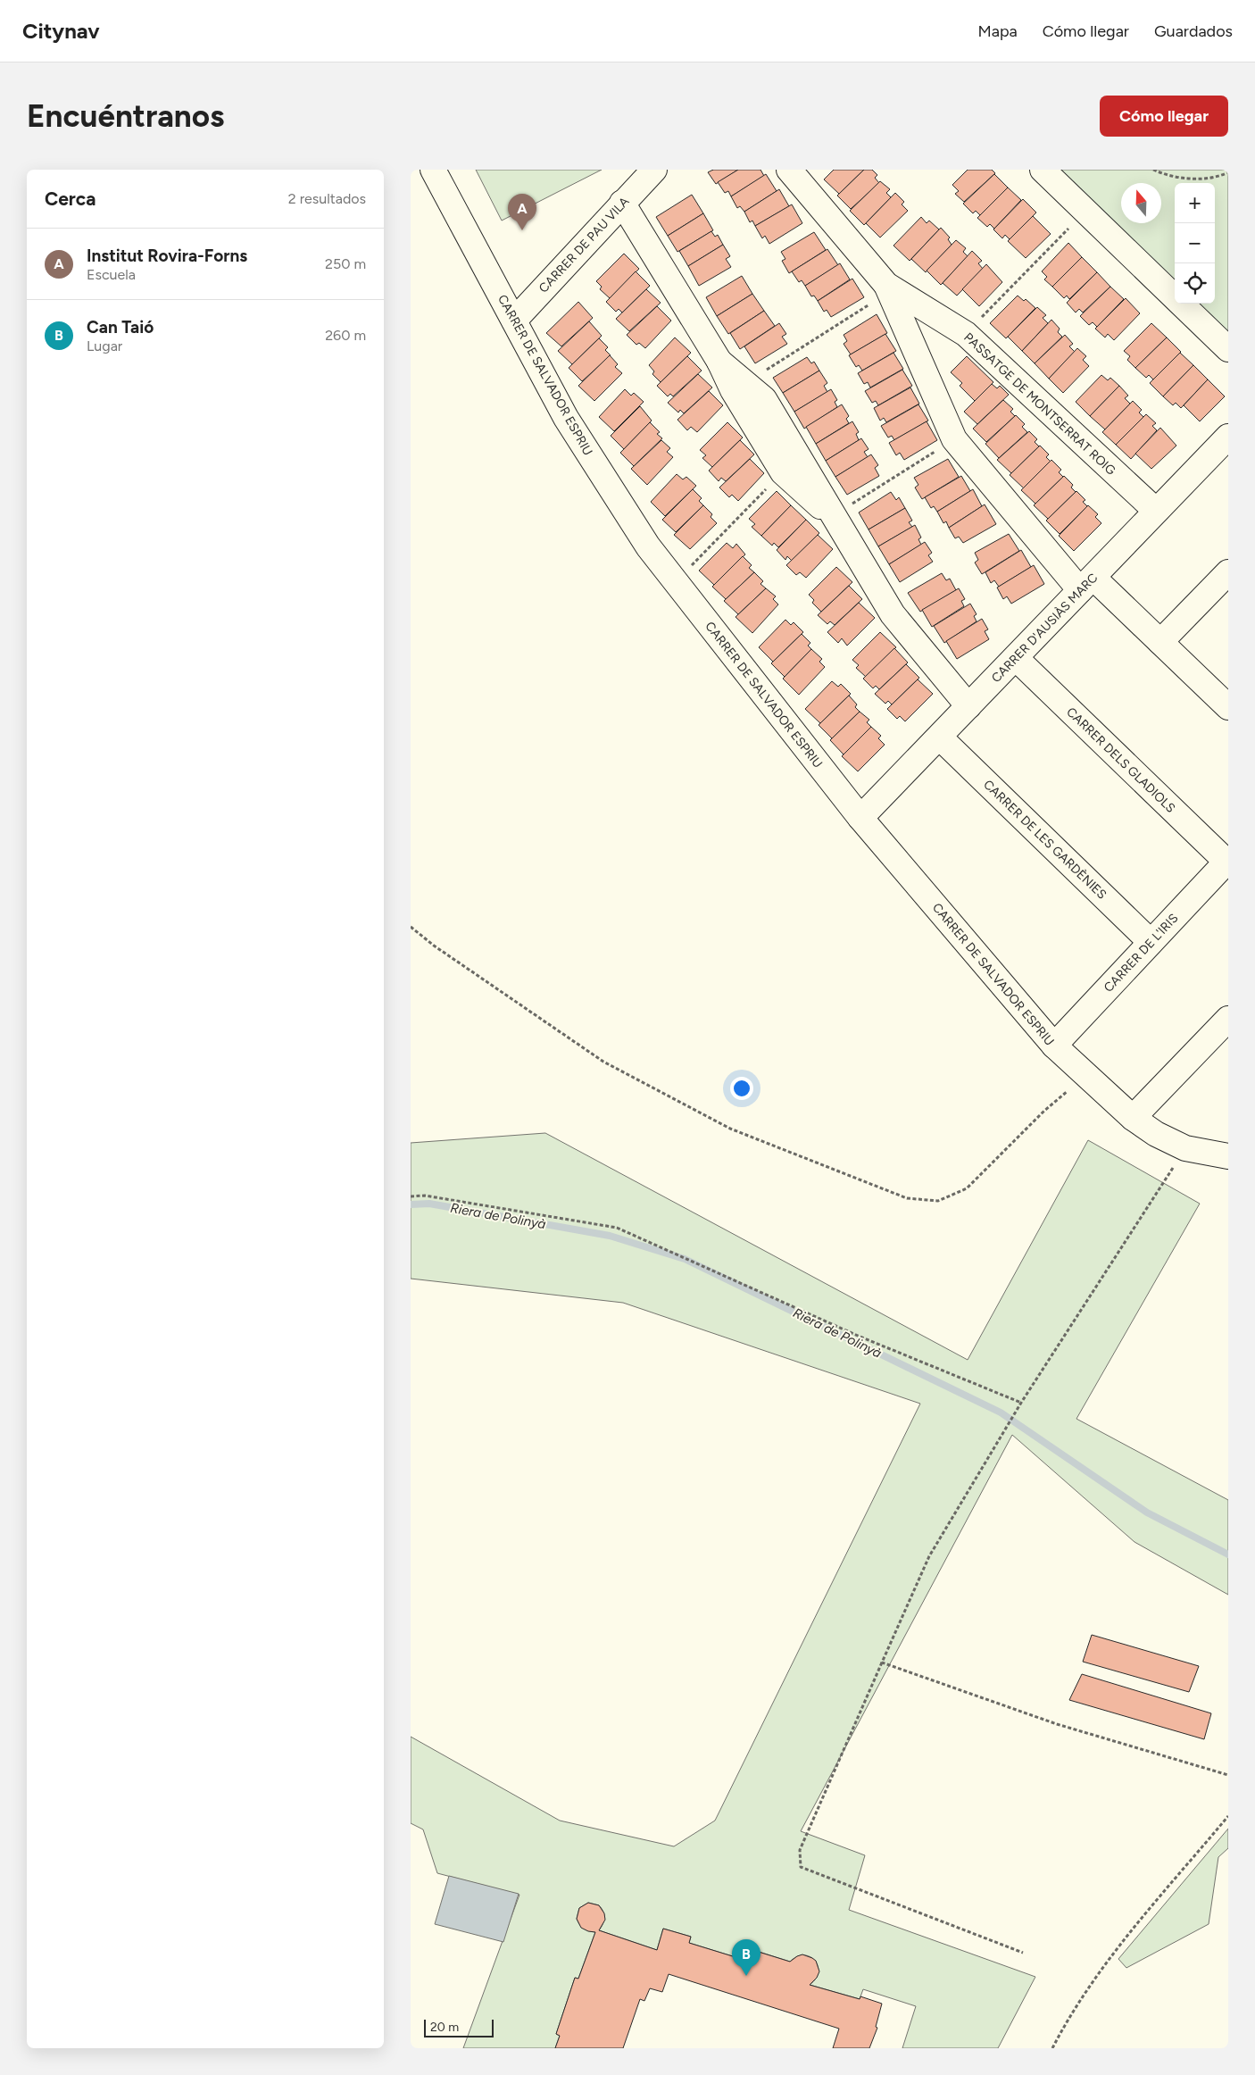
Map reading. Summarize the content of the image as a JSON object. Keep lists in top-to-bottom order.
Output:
{
  "streets": {
    "street": [
      "CARRER DE PAU VILA",
      "CARRER DE SALVADOR ESPRIU",
      "PASSATGE DE MONTSERRAT ROIG",
      "CARRER D'AUSIÀS MARC",
      "CARRER DELS GLADIOLS",
      "CARRER DE LES GARDÈNIES",
      "CARRER DE L'IRIS"
    ]
  },
  "crossings": [
    ["CARRER DE PAU VILA", "CARRER DE SALVADOR ESPRIU"],
    ["CARRER DE SALVADOR ESPRIU", "CARRER D'AUSIÀS MARC"],
    ["CARRER DE SALVADOR ESPRIU", "CARRER DE L'IRIS"],
    ["PASSATGE DE MONTSERRAT ROIG", "CARRER D'AUSIÀS MARC"],
    ["CARRER D'AUSIÀS MARC", "CARRER DELS GLADIOLS"],
    ["CARRER D'AUSIÀS MARC", "CARRER DE LES GARDÈNIES"],
    ["CARRER DELS GLADIOLS", "CARRER DE L'IRIS"],
    ["CARRER DE LES GARDÈNIES", "CARRER DE L'IRIS"]
  ],
  "water": ["Riera de Polinyà"],
  "scale_bar": "20 m",
  "north": "top",
  "page": {
    "header": "Citynav",
    "nav": ["Mapa", "Cómo llegar", "Guardados"],
    "buttons": "Cómo llegar",
    "title": "Encuéntranos",
    "heading": ["Cerca", "2 resultados"],
    "map_buttons": ["+", "−"],
    "pins": ["A", "B"],
    "list": [
      {
        "mark": "A",
        "name": "Institut Rovira-Forns",
        "note": "Escuela",
        "value": "250 m"
      },
      {
        "mark": "B",
        "name": "Can Taió",
        "note": "Lugar",
        "value": "260 m"
      }
    ],
    "scale": "20 m"
  }
}
